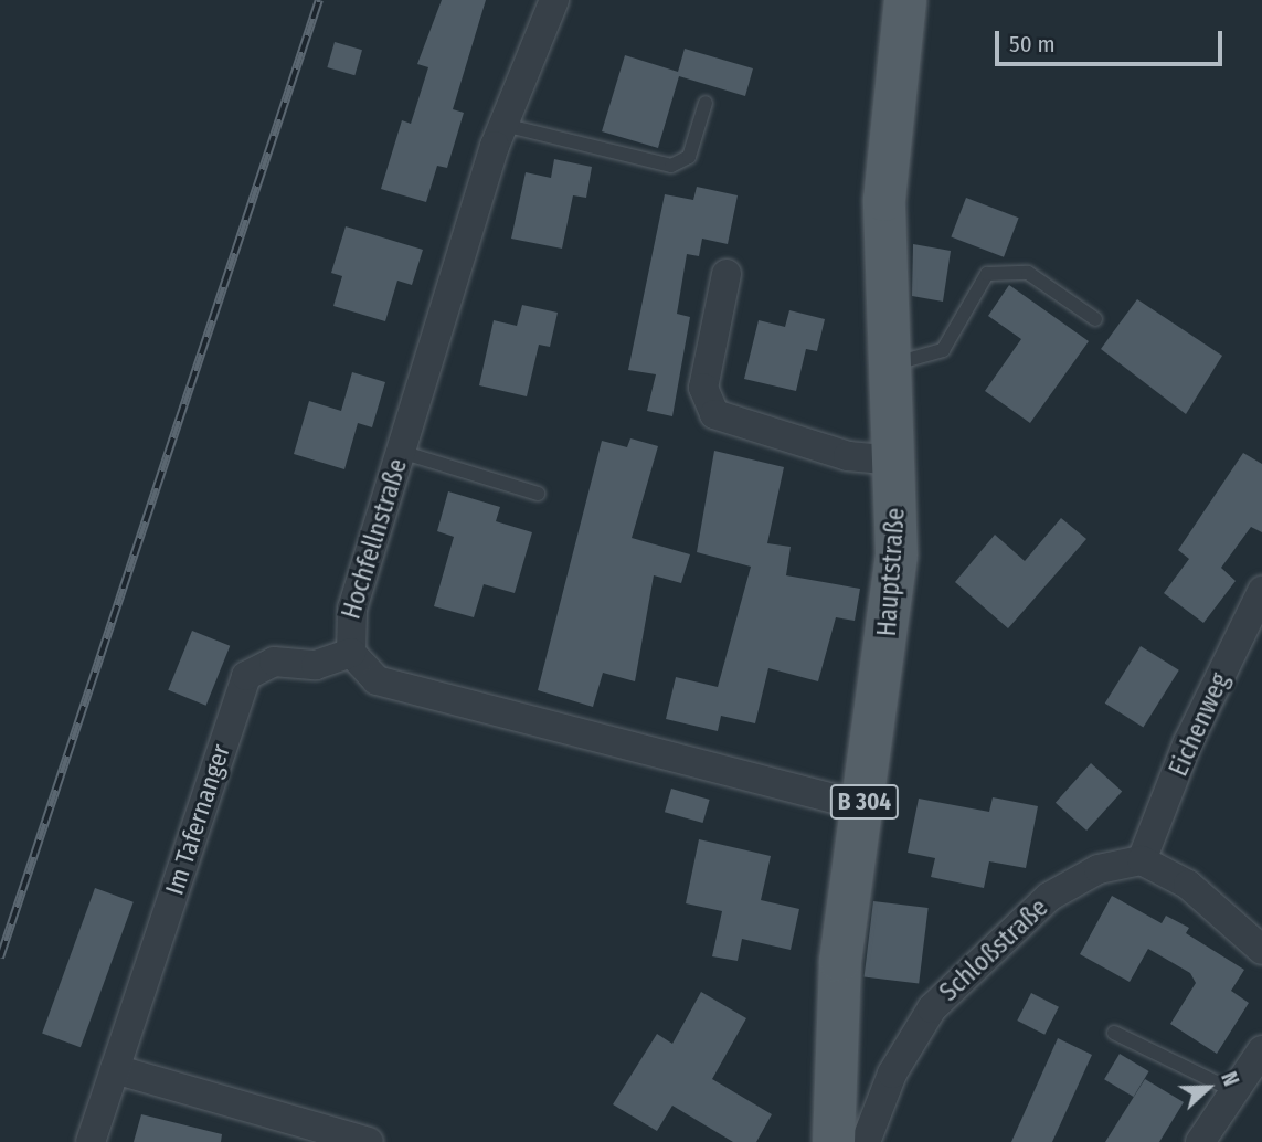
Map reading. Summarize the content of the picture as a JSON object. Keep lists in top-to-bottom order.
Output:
{
  "streets": {
    "main road": ["Hauptstraße", "B 304"],
    "street": [
      "Hochfellnstraße",
      "Eichenweg",
      "Im Tafernanger",
      "Schloßstraße"
    ]
  },
  "crossings": [
    ["Hochfellnstraße", "Hauptstraße"],
    ["Hochfellnstraße", "Im Tafernanger"],
    ["Eichenweg", "Schloßstraße"]
  ],
  "scale_bar": "50 m",
  "north": "right"
}
